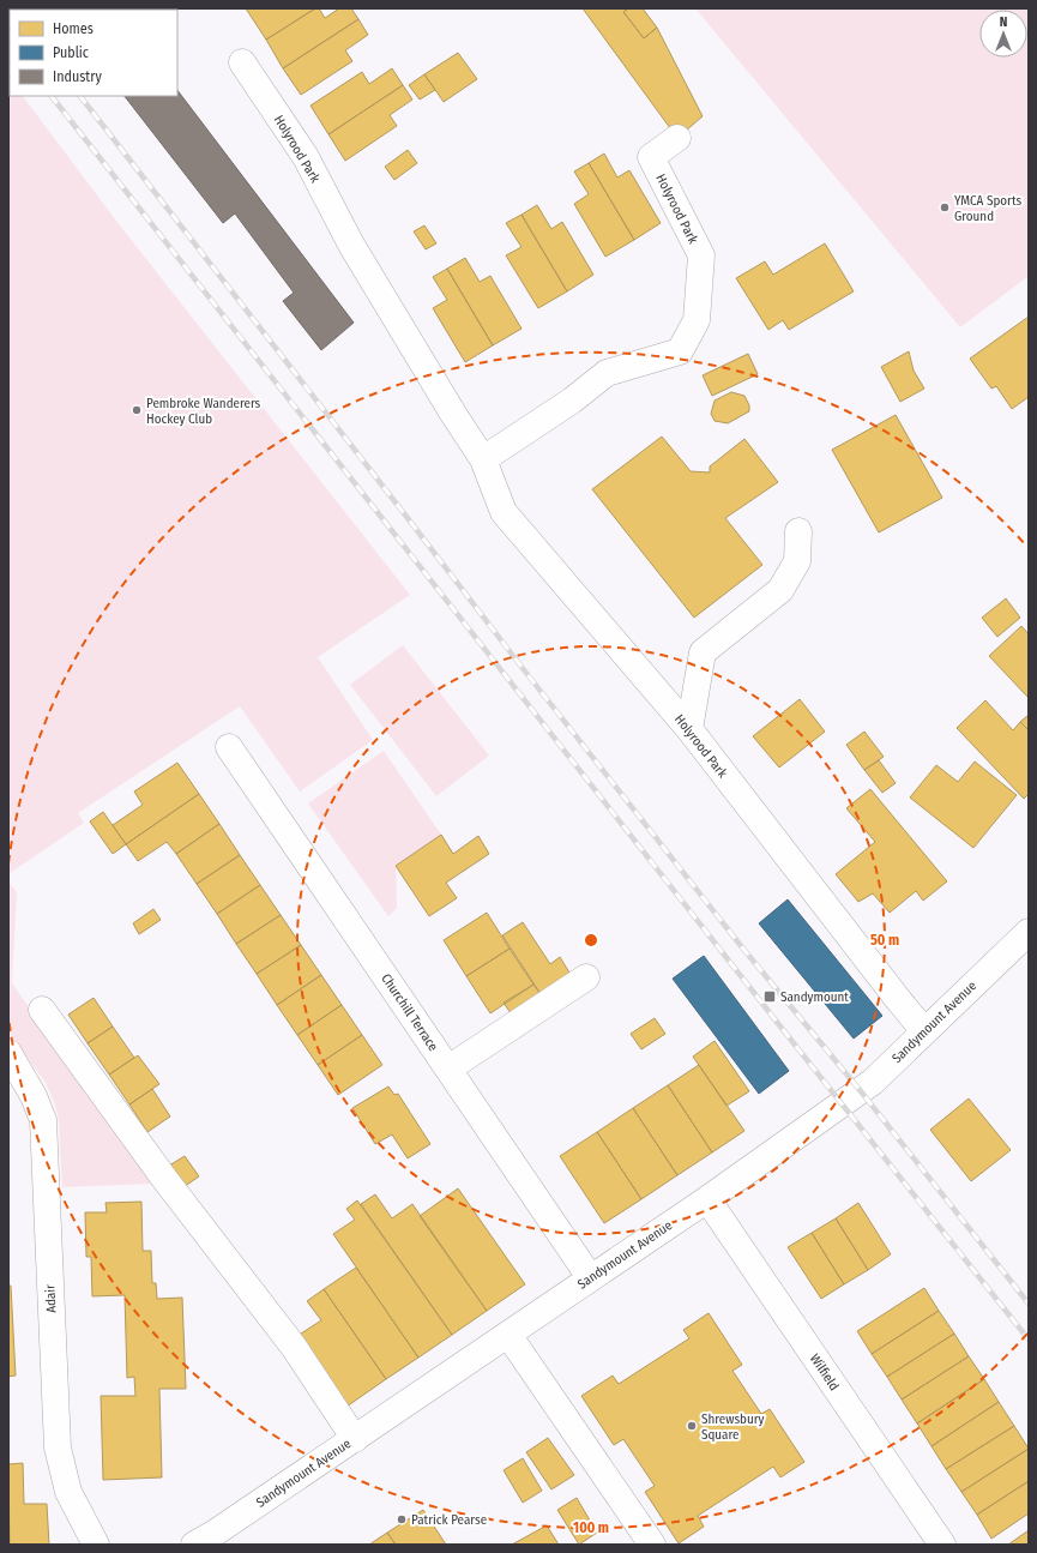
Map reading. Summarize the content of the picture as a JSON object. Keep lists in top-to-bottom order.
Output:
{
  "streets": {
    "street": [
      "Holyrood Park",
      "Churchill Terrace",
      "Sandymount Avenue",
      "Adair",
      "Wilfield"
    ]
  },
  "crossings": [
    ["Holyrood Park", "Sandymount Avenue"],
    ["Churchill Terrace", "Sandymount Avenue"],
    ["Sandymount Avenue", "Wilfield"]
  ],
  "places": {
    "other": [
      "YMCA Sports Ground",
      "Pembroke Wanderers Hockey Club",
      "Shrewsbury Square",
      "Patrick Pearse"
    ],
    "transit": ["Sandymount"]
  },
  "legend": ["Homes", "Public", "Industry"],
  "north": "top",
  "rings": ["50 m", "100 m"]
}
